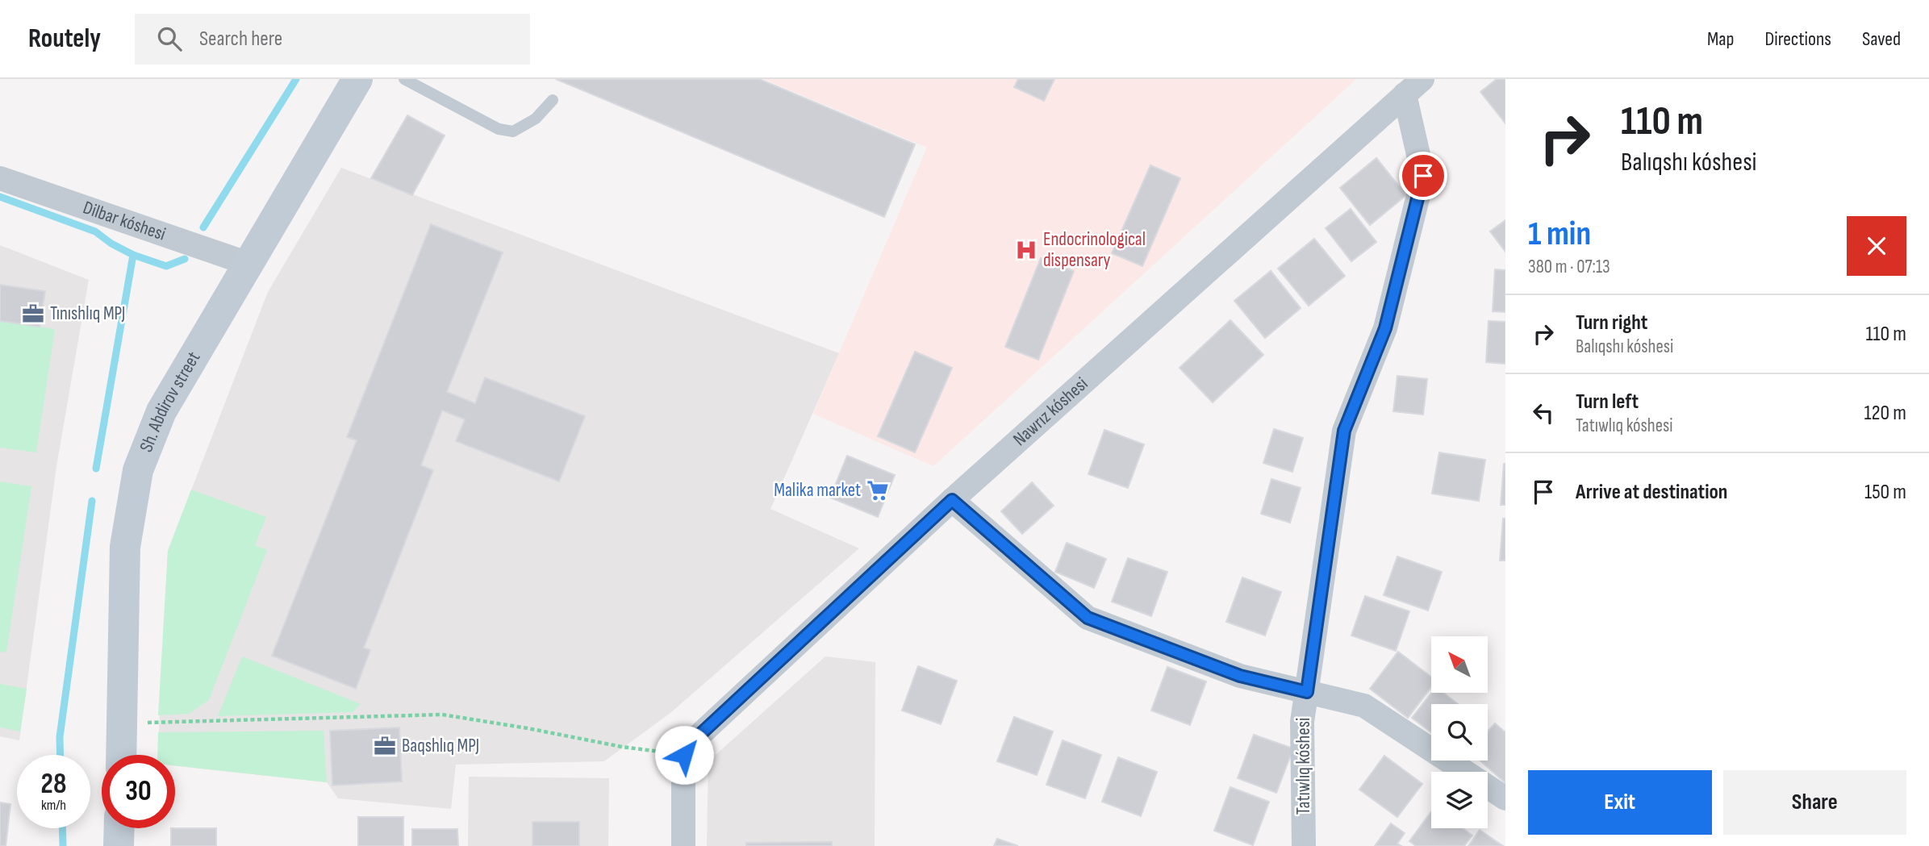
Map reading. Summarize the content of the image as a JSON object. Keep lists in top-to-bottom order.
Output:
{
  "streets": {
    "street": [
      "Dilbar kóshesi",
      "Sh. Abdirov street",
      "Nawrız kóshesi",
      "Tatıwlıq kóshesi"
    ]
  },
  "crossings": [
    ["Dilbar kóshesi", "Sh. Abdirov street"],
    ["Nawrız kóshesi", "Tatıwlıq kóshesi"]
  ],
  "places": {
    "hospital": ["Endocrinological dispensary"],
    "office": ["Tınıshlıq MPJ", "Baqshlıq MPJ"],
    "supermarket": ["Malika market"]
  },
  "north": "top left",
  "page": {
    "header": "Routely",
    "search": "Search here",
    "nav": ["Map", "Directions", "Saved"],
    "turn": ["110 m", "Balıqshı kóshesi"],
    "heading": ["1 min", "380 m · 07:13"],
    "list": [
      {
        "name": "Turn right",
        "note": "Balıqshı kóshesi",
        "value": "110 m"
      },
      {
        "name": "Turn left",
        "note": "Tatıwlıq kóshesi",
        "value": "120 m"
      },
      {
        "name": "Arrive at destination",
        "value": "150 m"
      }
    ],
    "speed": "28 km/h",
    "limit": "30",
    "buttons": ["Exit", "Share"]
  }
}
